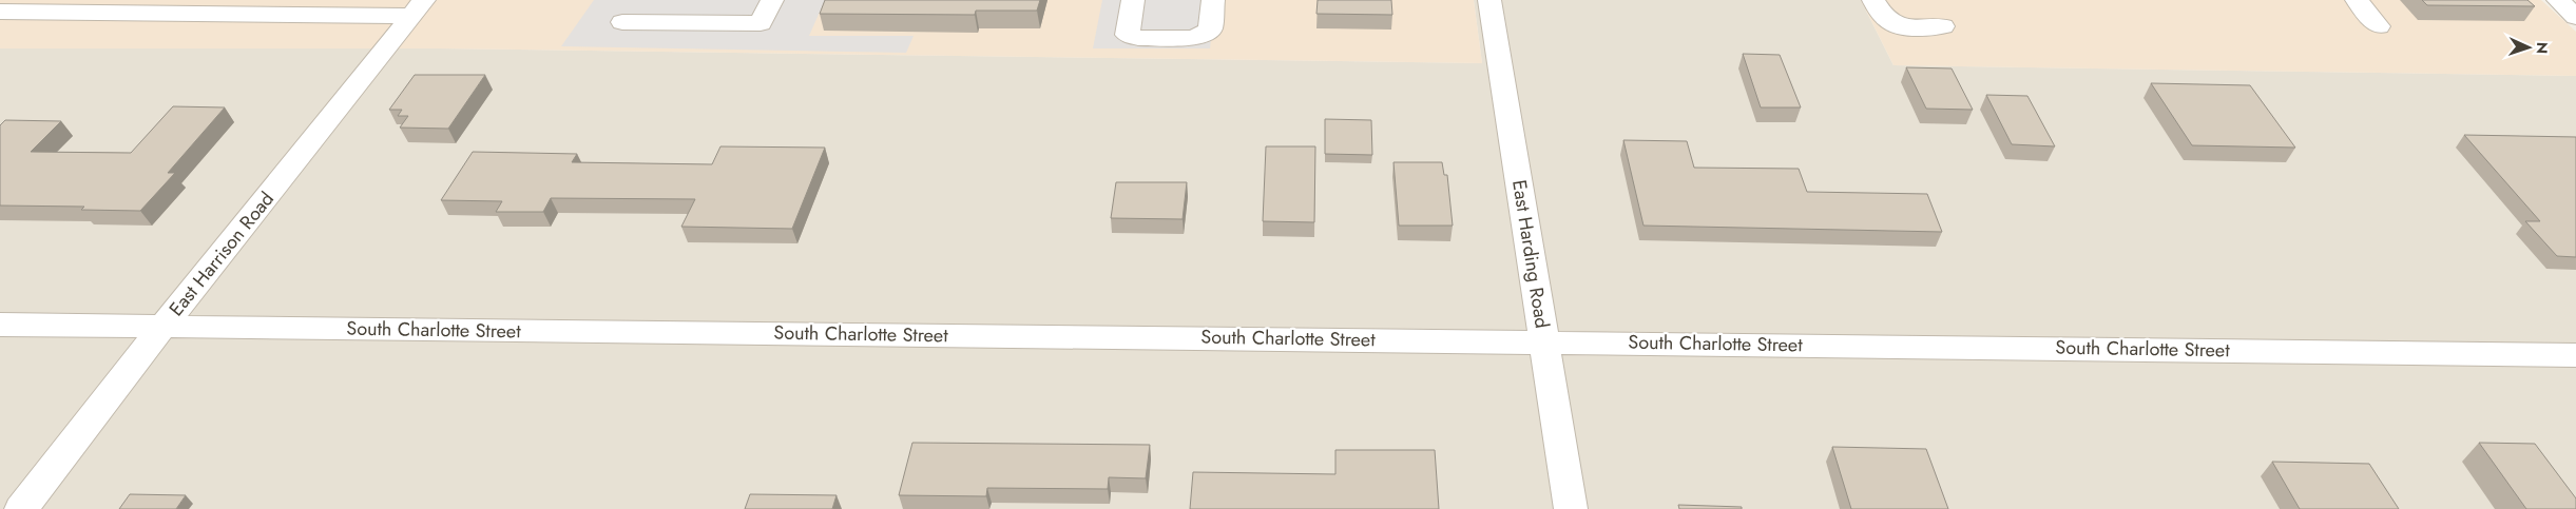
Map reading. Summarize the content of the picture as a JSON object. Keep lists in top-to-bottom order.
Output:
{
  "streets": {
    "street": ["East Harrison Road", "East Harding Road", "South Charlotte Street"]
  },
  "crossings": [
    ["East Harrison Road", "South Charlotte Street"],
    ["East Harding Road", "South Charlotte Street"]
  ],
  "north": "right"
}
